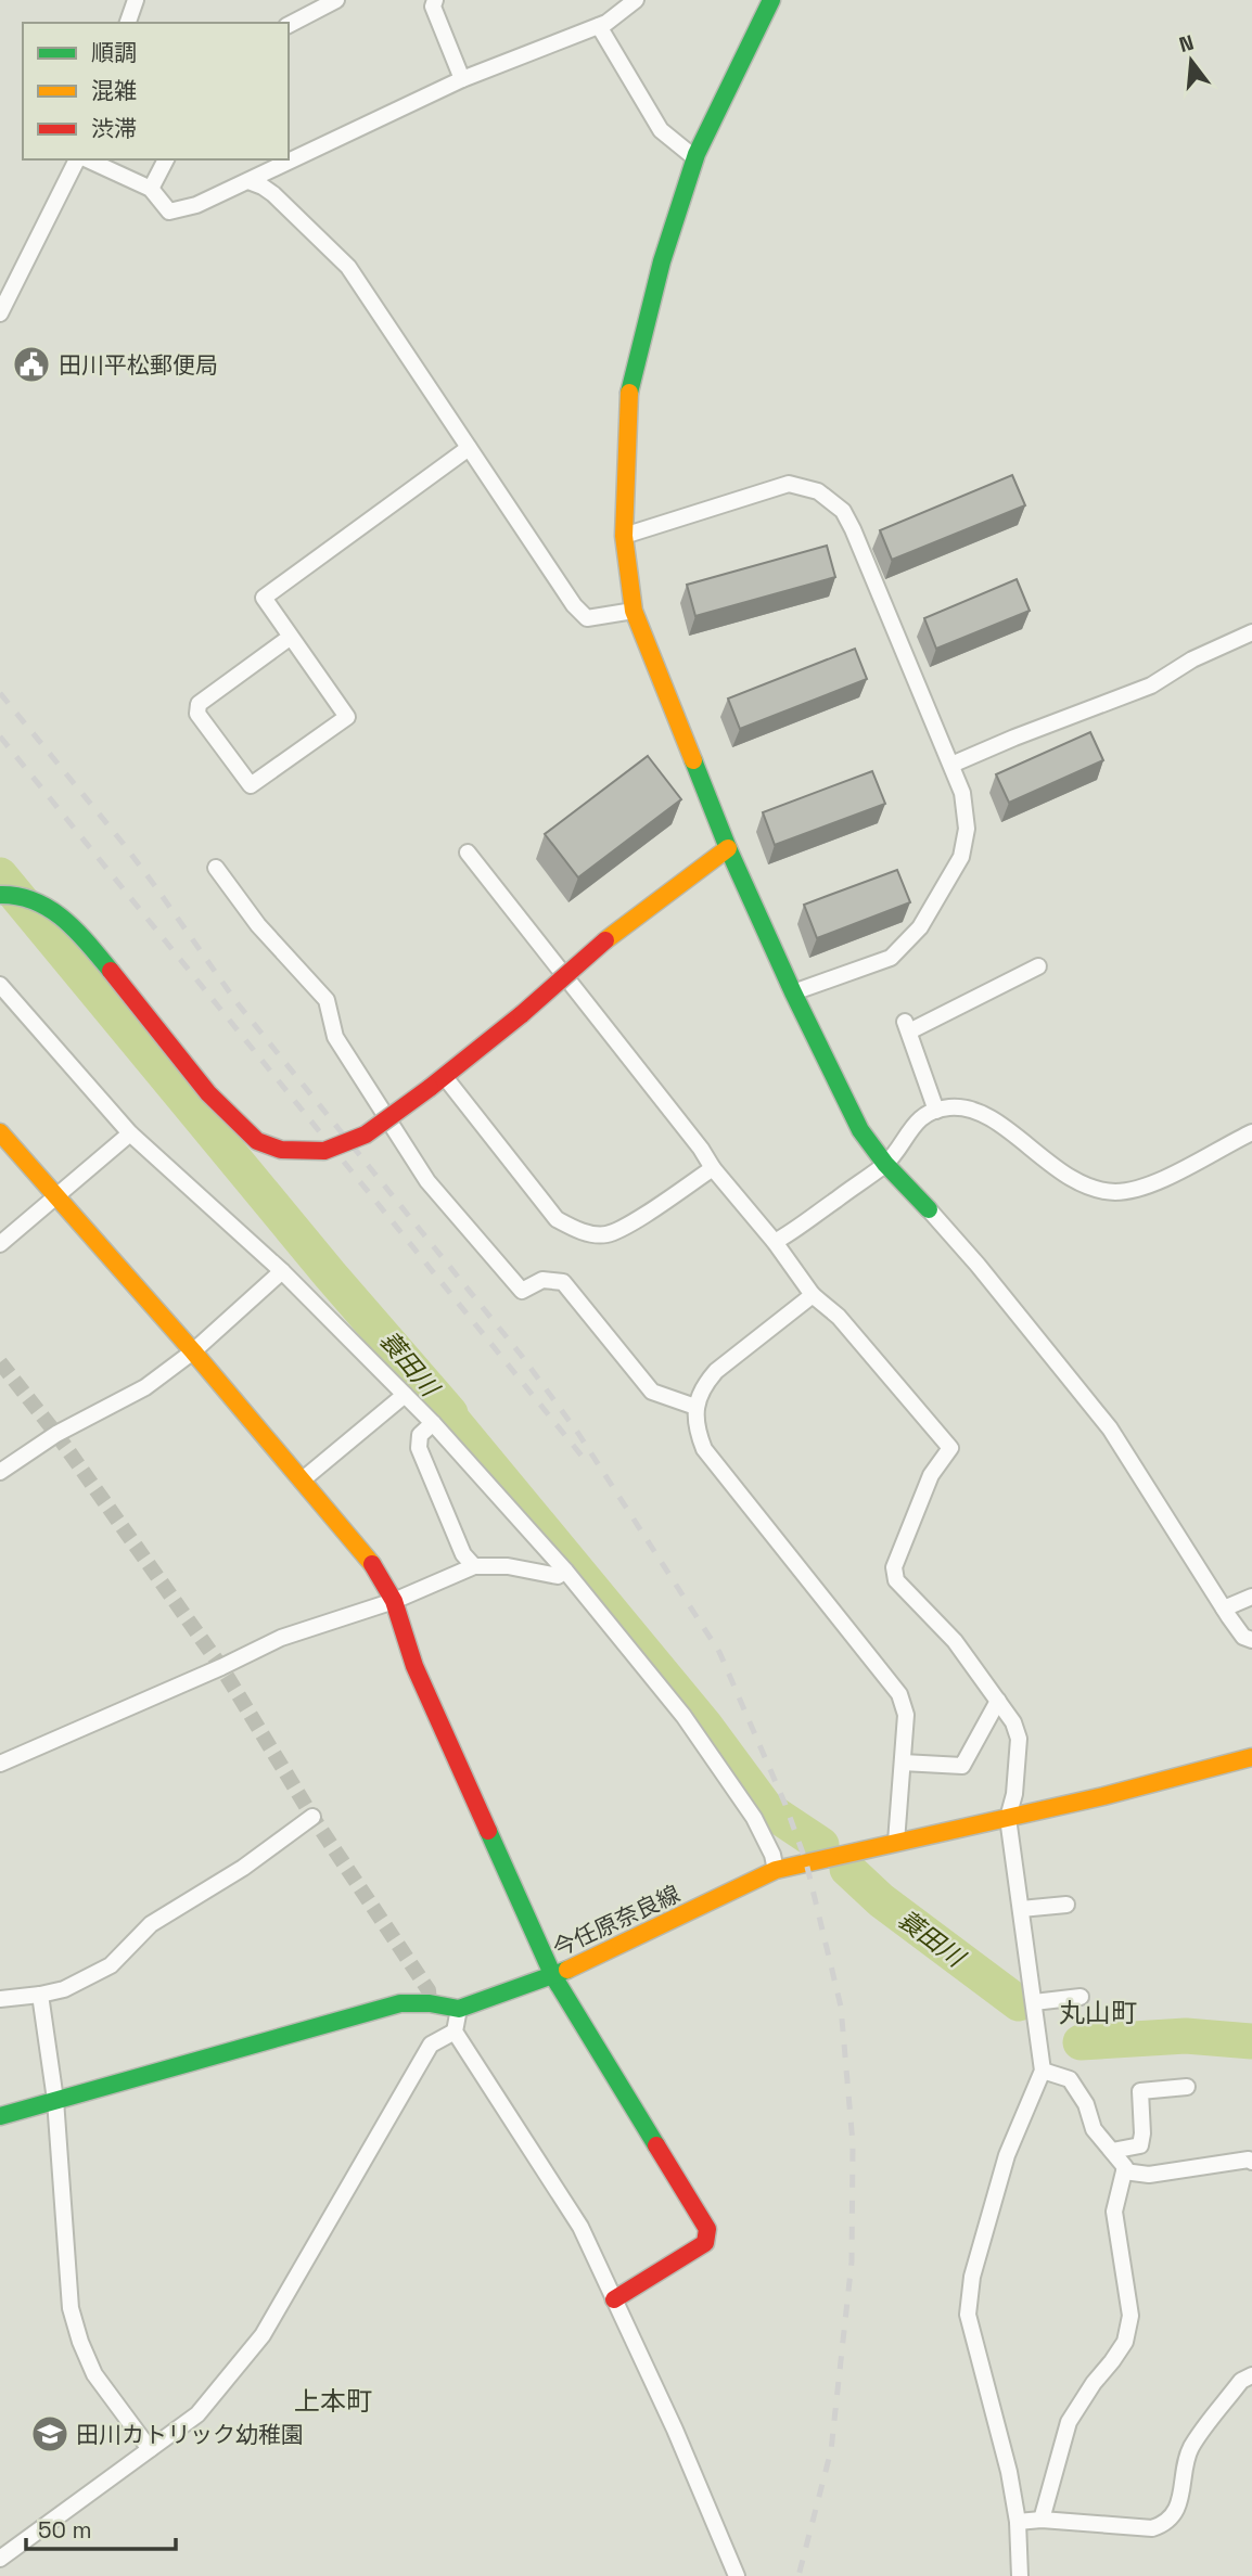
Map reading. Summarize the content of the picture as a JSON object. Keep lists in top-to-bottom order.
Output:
{
  "streets": {
    "street": ["今任原奈良線"]
  },
  "districts": ["丸山町", "上本町"],
  "water": ["蓑田川"],
  "places": {
    "public building": ["田川平松郵便局"],
    "school or university": ["田川カトリック幼稚園"]
  },
  "legend": ["順調", "混雑", "渋滞"],
  "scale_bar": "50 m",
  "north": "top"
}
